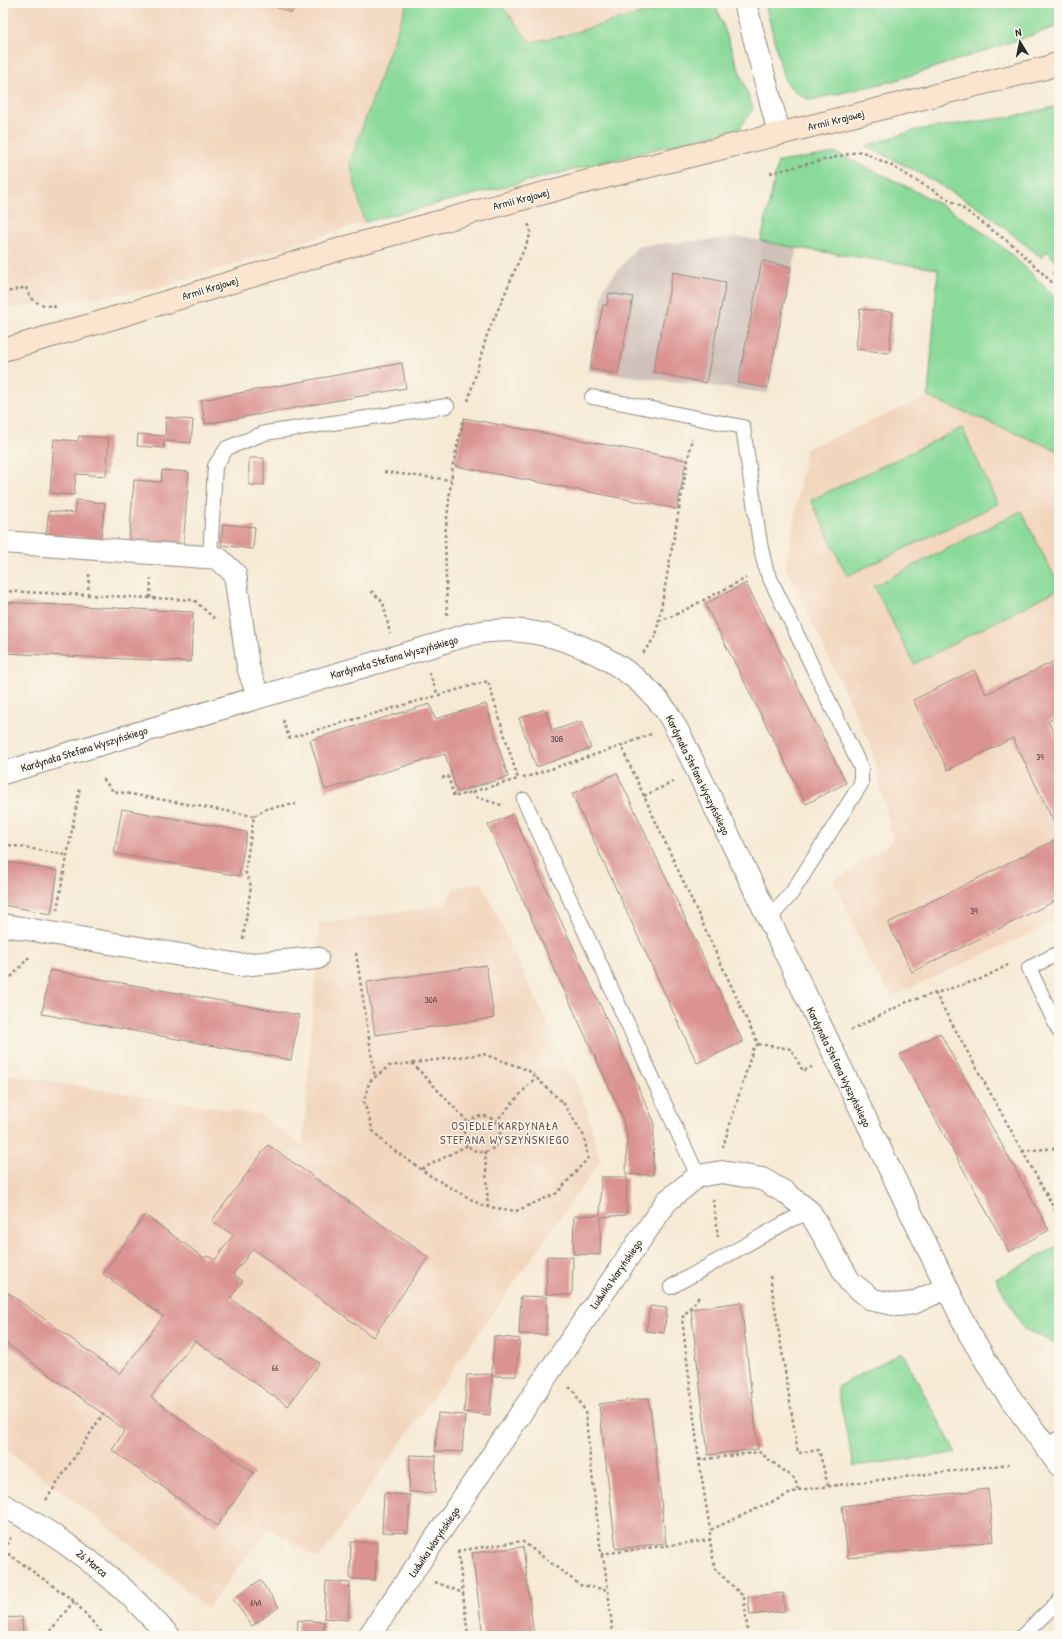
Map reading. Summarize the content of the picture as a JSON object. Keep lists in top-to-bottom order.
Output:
{
  "streets": {
    "main road": ["Armii Krajowej"],
    "street": ["Kardynała Stefana Wyszyńskiego", "Ludwika Waryńskiego", "26 Marca"]
  },
  "crossings": [
    ["Kardynała Stefana Wyszyńskiego", "Ludwika Waryńskiego"]
  ],
  "districts": ["OSIEDLE KARDYNAŁA STEFANA WYSZYŃSKIEGO"],
  "house_numbers": [
    "30B",
    "39",
    "39",
    "30A",
    "66",
    "64A"
  ],
  "north": "top"
}
